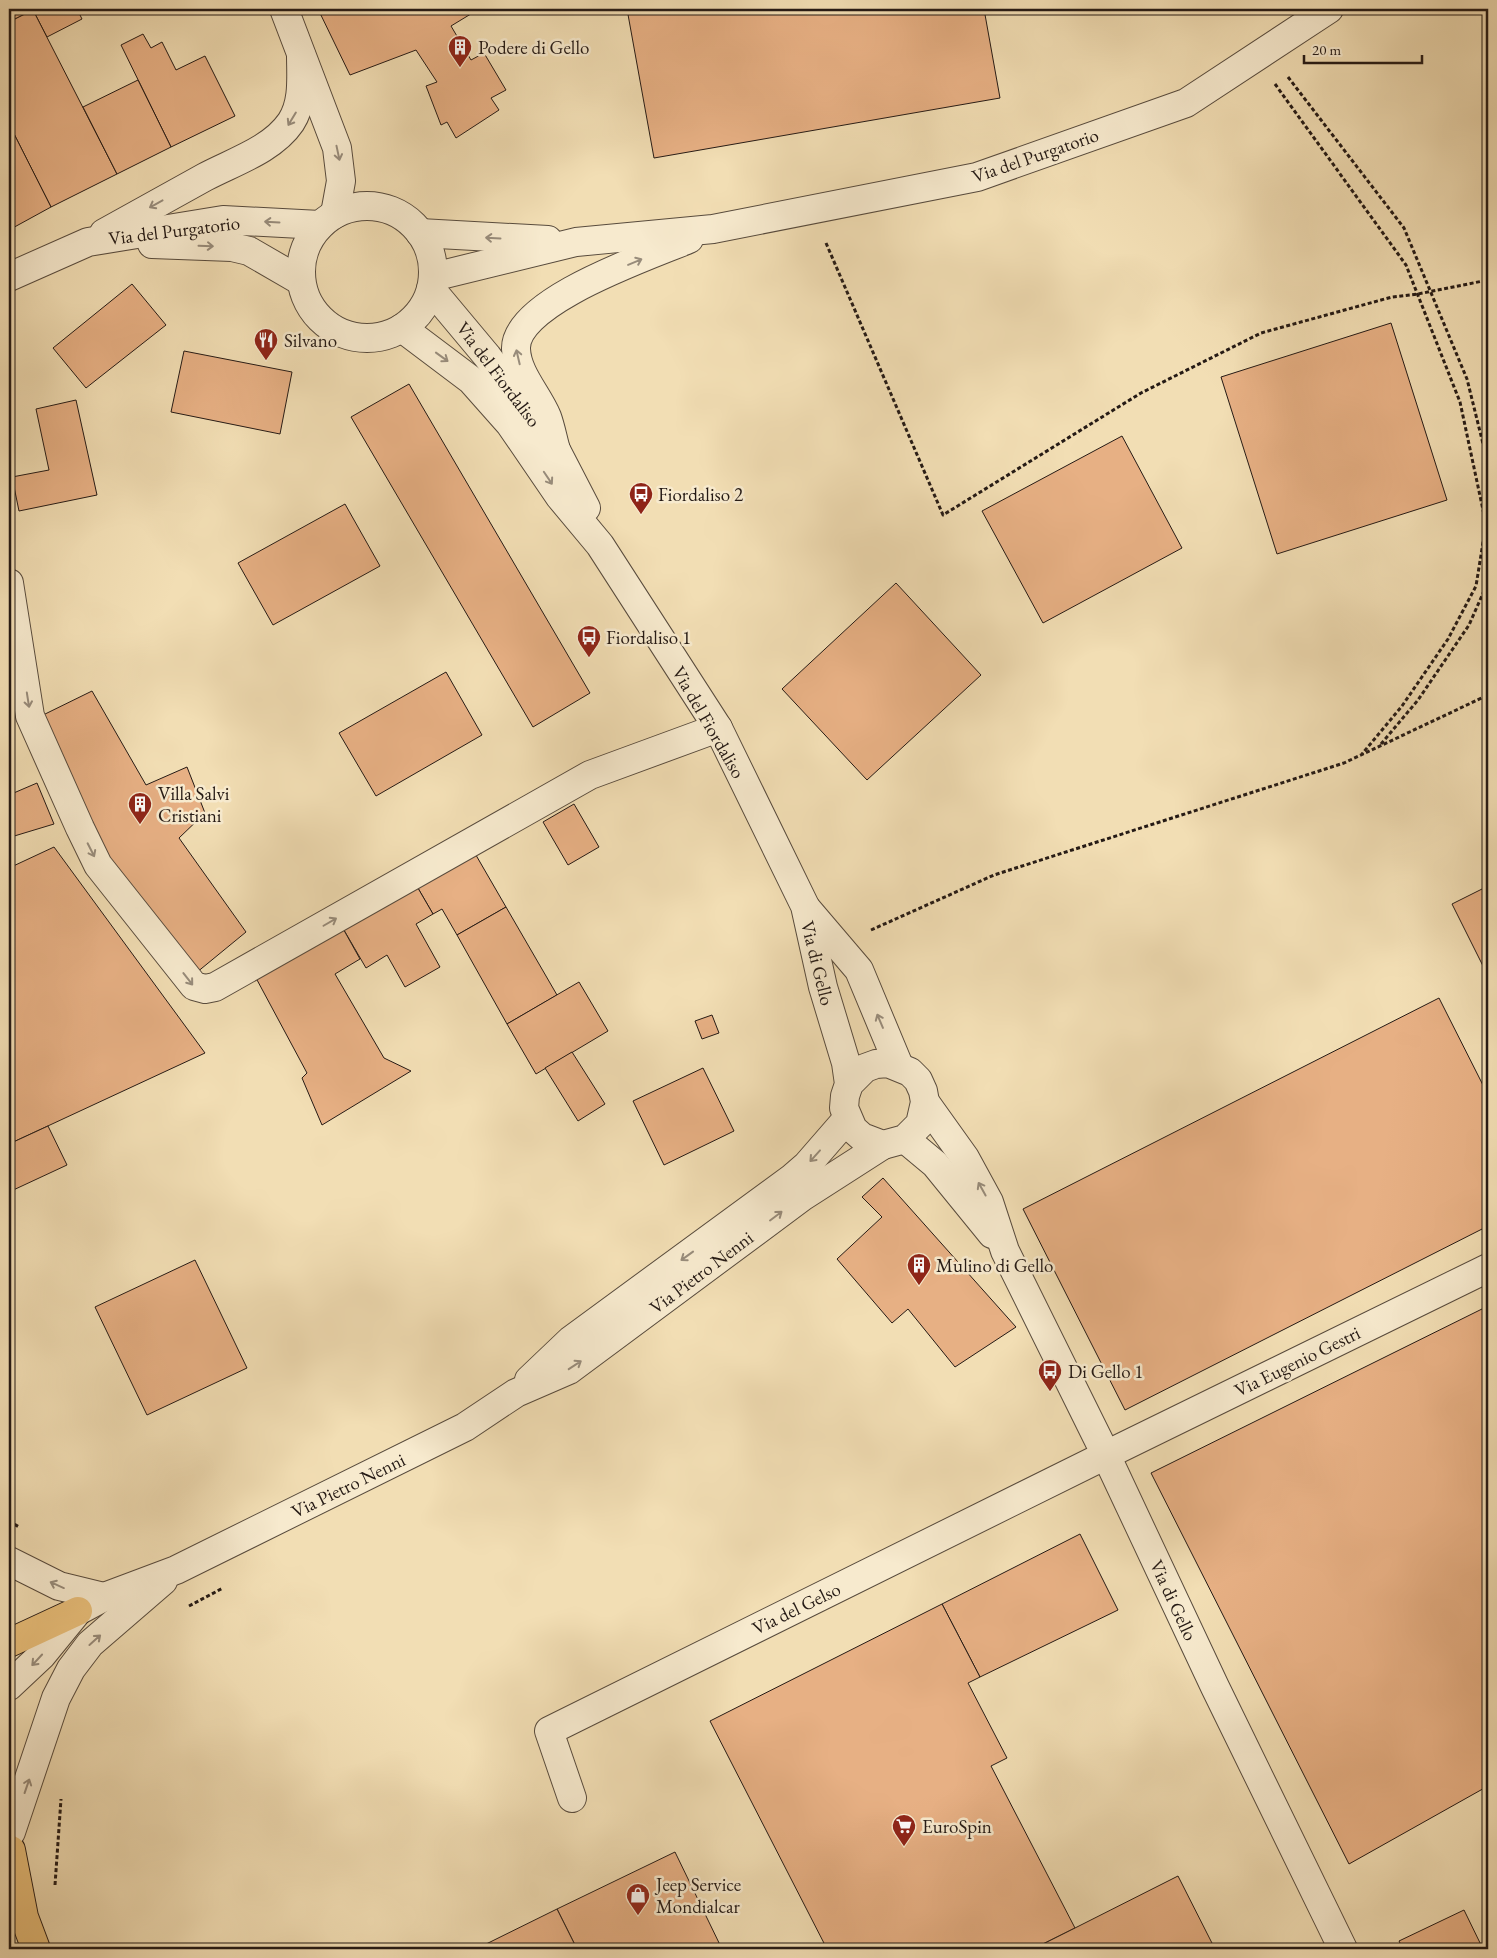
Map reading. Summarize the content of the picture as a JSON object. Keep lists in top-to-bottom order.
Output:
{
  "streets": {
    "street": [
      "Via del Purgatorio",
      "Via del Fiordaliso",
      "Via di Gello",
      "Via Pietro Nenni",
      "Via Eugenio Gestri",
      "Via del Gelso"
    ]
  },
  "crossings": [
    ["Via del Purgatorio", "Via del Fiordaliso"],
    ["Via del Fiordaliso", "Via di Gello"],
    ["Via di Gello", "Via Pietro Nenni"],
    ["Via di Gello", "Via Eugenio Gestri"],
    ["Via di Gello", "Via del Gelso"],
    ["Via Eugenio Gestri", "Via del Gelso"]
  ],
  "places": {
    "building": ["Podere di Gello", "Villa Salvi Cristiani", "Mulino di Gello"],
    "restaurant": ["Silvano"],
    "bus stop": ["Fiordaliso 2", "Fiordaliso 1", "Di Gello 1"],
    "supermarket": ["EuroSpin"],
    "shop": ["Jeep Service Mondialcar"]
  },
  "scale_bar": "20 m"
}
